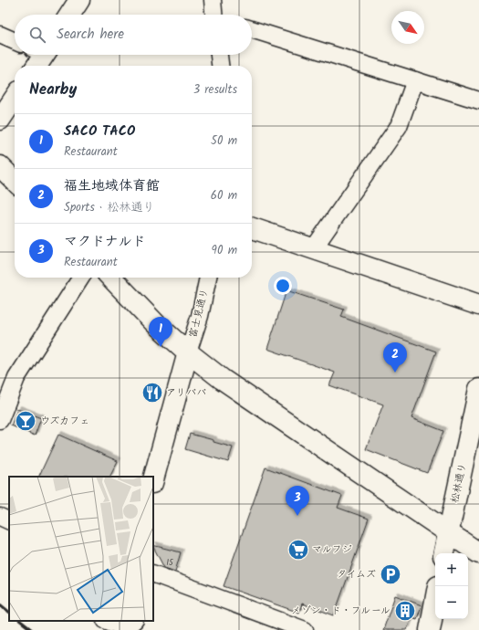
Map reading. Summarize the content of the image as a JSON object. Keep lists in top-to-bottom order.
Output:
{
  "streets": {
    "street": ["富士見通り", "松林通り"]
  },
  "places": {
    "restaurant": ["アリババ"],
    "bar": ["ウズカフェ"],
    "supermarket": ["マルフジ"],
    "parking": ["タイムズ"],
    "building": ["メゾン・ド・フルール"]
  },
  "house_numbers": ["15"],
  "north": "bottom right",
  "page": {
    "search": "Search here",
    "heading": ["Nearby", "3 results"],
    "list": [
      {
        "mark": "1",
        "name": "SACO TACO",
        "note": "Restaurant",
        "value": "50 m"
      },
      {
        "mark": "2",
        "name": "福生地域体育館",
        "note": "Sports · 松林通り",
        "value": "60 m"
      },
      {
        "mark": "3",
        "name": "マクドナルド",
        "note": "Restaurant",
        "value": "90 m"
      }
    ],
    "pins": ["1", "2", "3"],
    "map_buttons": ["+", "−"]
  }
}
